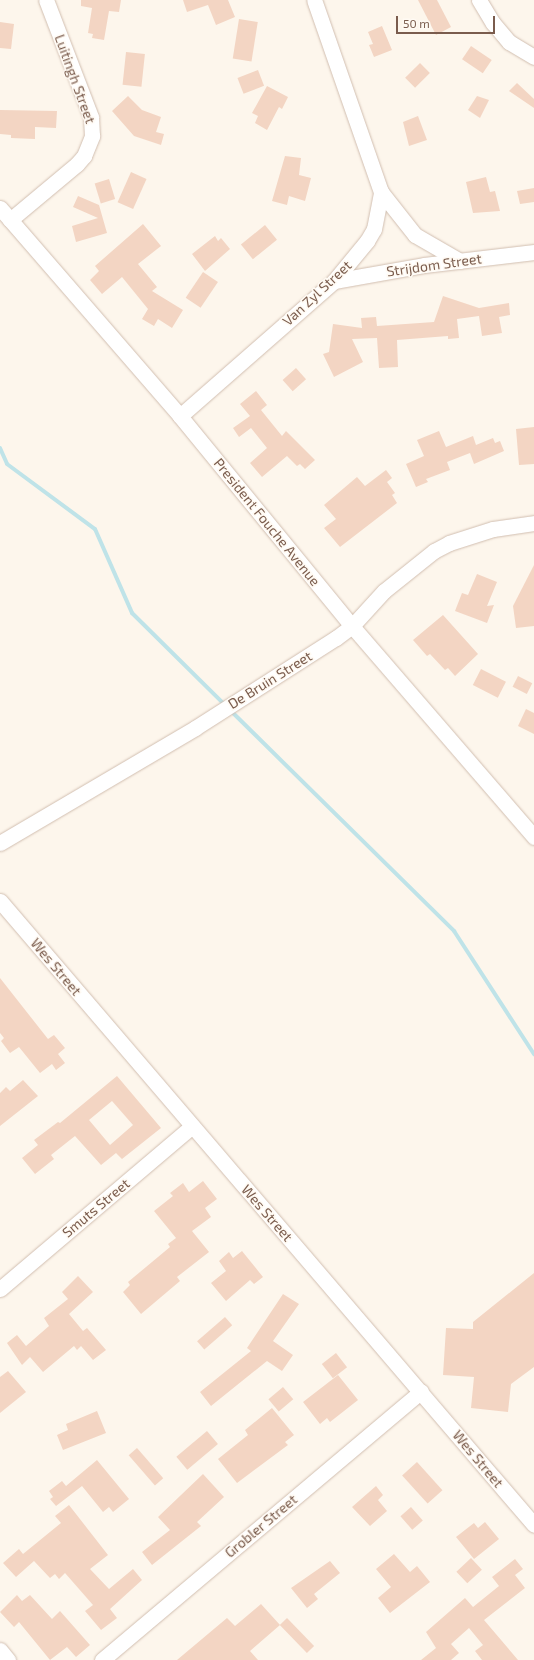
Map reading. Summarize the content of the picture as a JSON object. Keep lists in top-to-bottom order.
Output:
{
  "streets": {
    "street": [
      "Luitingh Street",
      "Strijdom Street",
      "Van Zyl Street",
      "President Fouche Avenue",
      "De Bruin Street",
      "Wes Street",
      "Smuts Street",
      "Grobler Street"
    ]
  },
  "crossings": [
    ["Luitingh Street", "President Fouche Avenue"],
    ["Strijdom Street", "Van Zyl Street"],
    ["Van Zyl Street", "President Fouche Avenue"],
    ["President Fouche Avenue", "De Bruin Street"],
    ["Wes Street", "Smuts Street"],
    ["Wes Street", "Grobler Street"]
  ],
  "scale_bar": "50 m"
}
